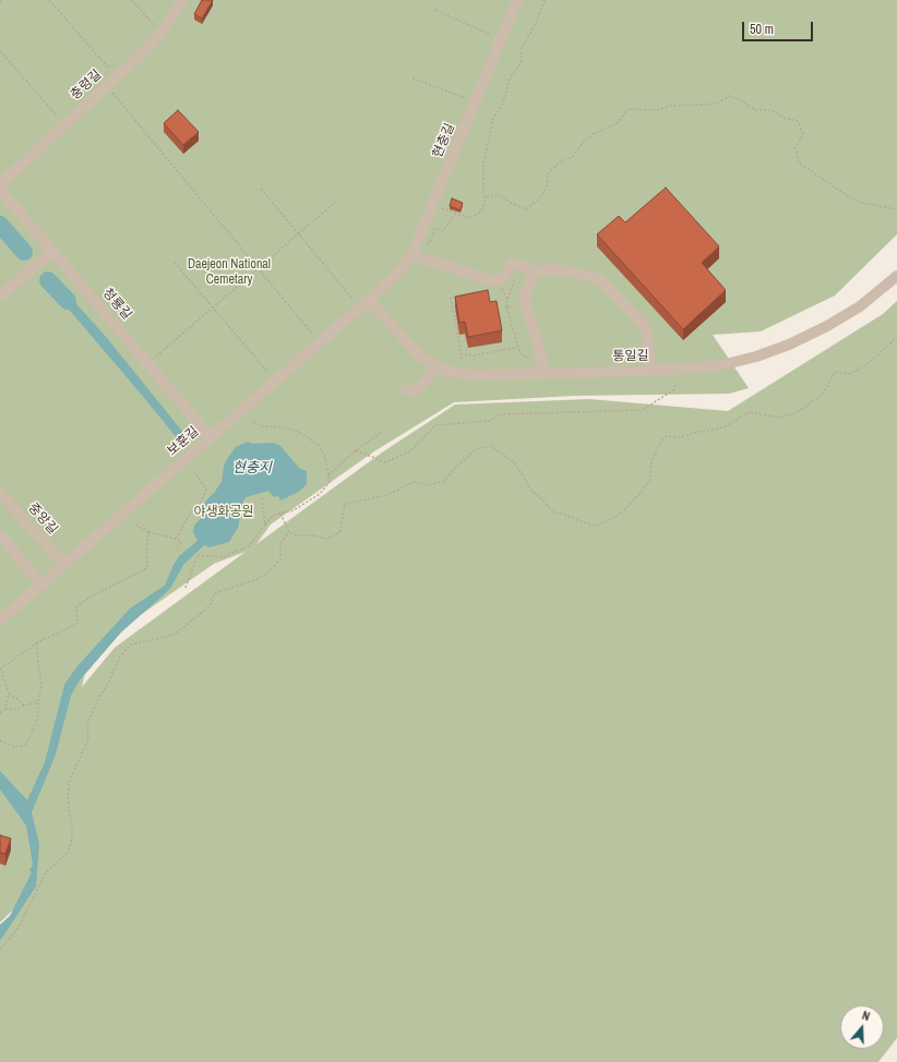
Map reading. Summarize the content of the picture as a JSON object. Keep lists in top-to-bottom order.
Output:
{
  "streets": {
    "lane": [
      "충령길",
      "현충길",
      "청룡길",
      "통일길",
      "보훈길",
      "중앙길"
    ]
  },
  "crossings": [
    ["현충길", "보훈길"],
    ["청룡길", "보훈길"],
    ["통일길", "보훈길"],
    ["보훈길", "중앙길"]
  ],
  "water": ["현충지"],
  "parks": ["Daejeon National Cemetary", "야생화공원"],
  "scale_bar": "50 m",
  "north": "top"
}
